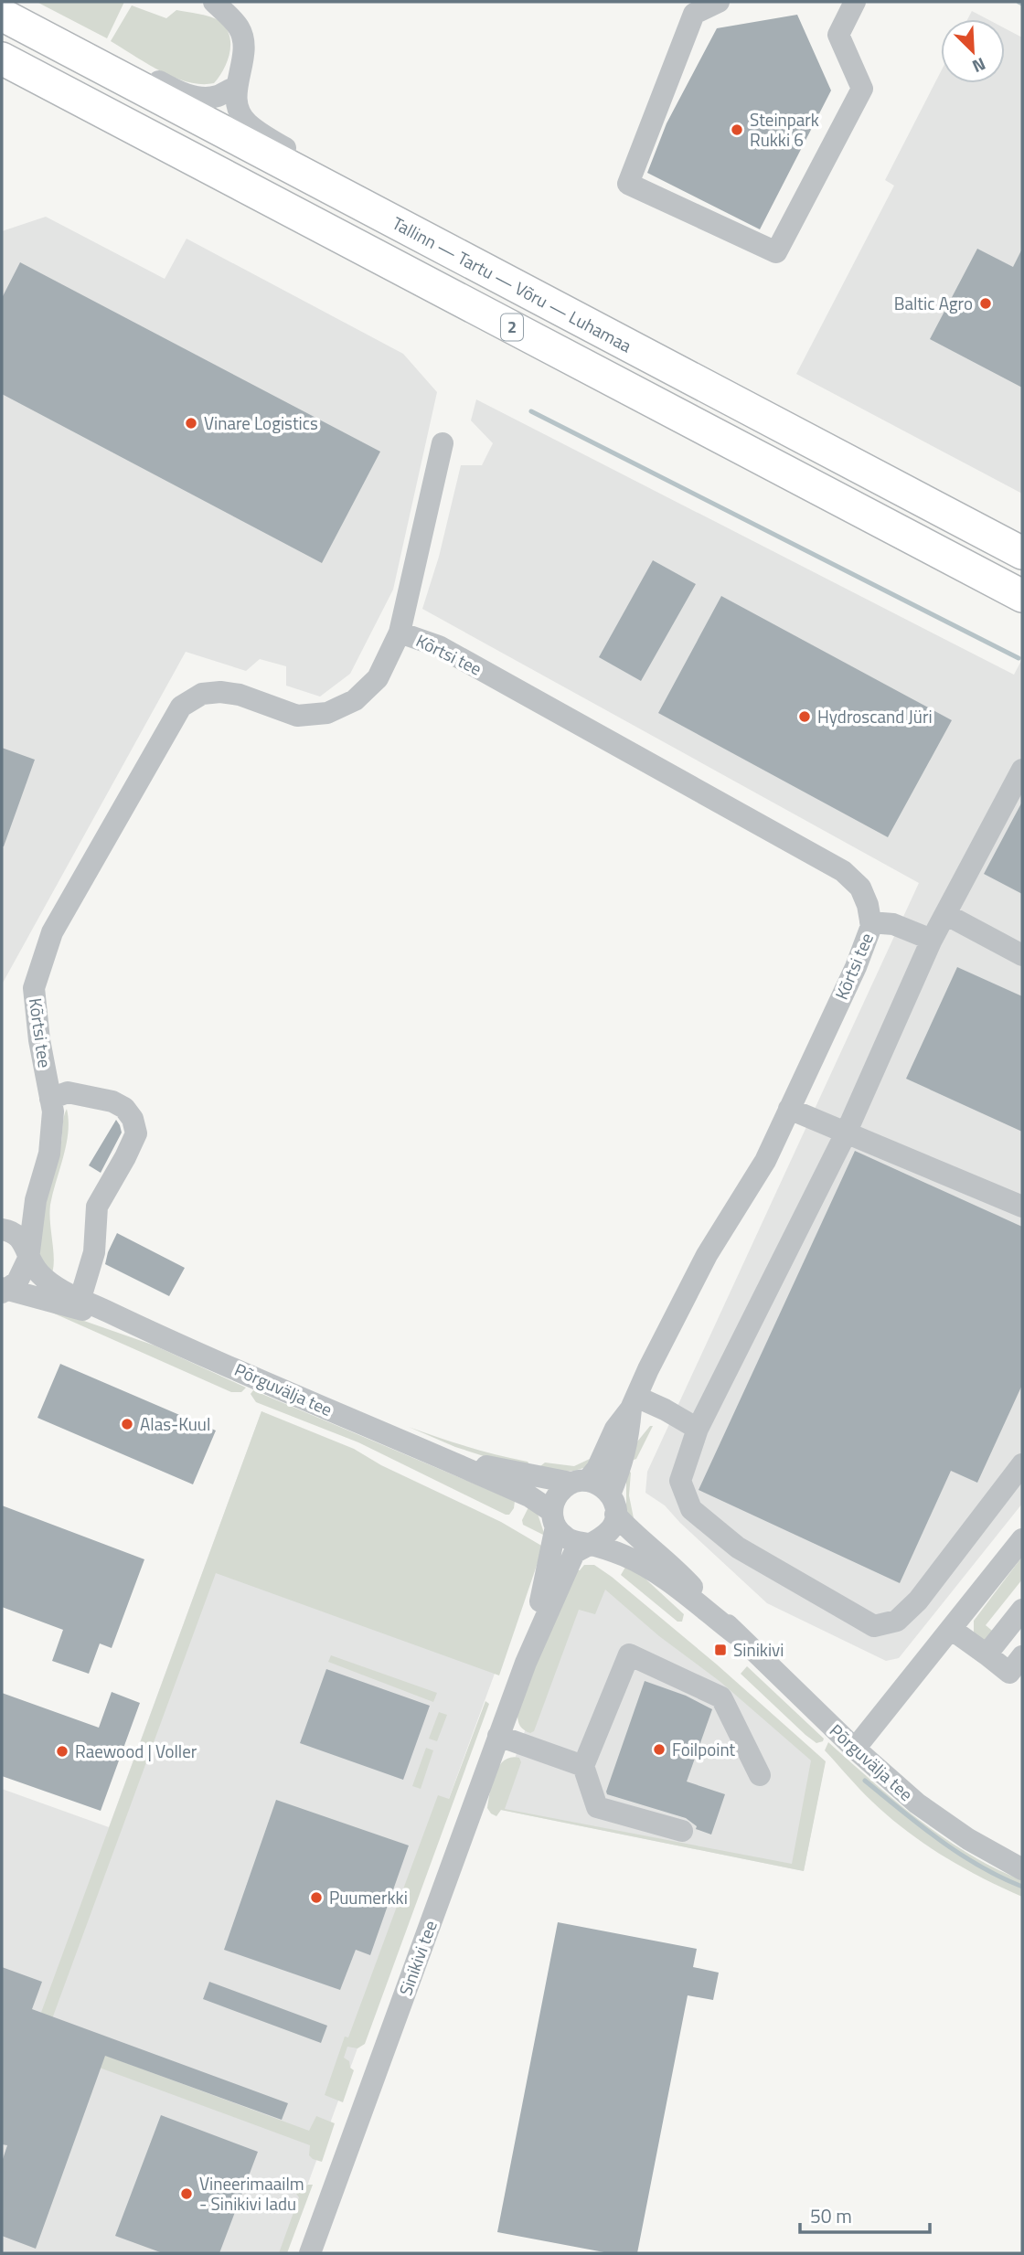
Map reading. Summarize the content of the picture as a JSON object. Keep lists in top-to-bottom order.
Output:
{
  "streets": {
    "highway": ["Tallinn — Tartu — Võru — Luhamaa", "2"],
    "street": ["Kõrtsi tee", "Põrguvälja tee", "Sinikivi tee"]
  },
  "crossings": [
    ["Kõrtsi tee", "Põrguvälja tee"],
    ["Kõrtsi tee", "Sinikivi tee"],
    ["Põrguvälja tee", "Sinikivi tee"]
  ],
  "places": {
    "other": [
      "Steinpark Rukki 6",
      "Baltic Agro",
      "Vinare Logistics",
      "Hydroscand Jüri",
      "Alas-Kuul",
      "Foilpoint",
      "Raewood | Voller",
      "Puumerkki",
      "Vineerimaailm - Sinikivi ladu"
    ],
    "transit": ["Sinikivi"]
  },
  "scale_bar": "50 m",
  "north": "bottom right"
}
